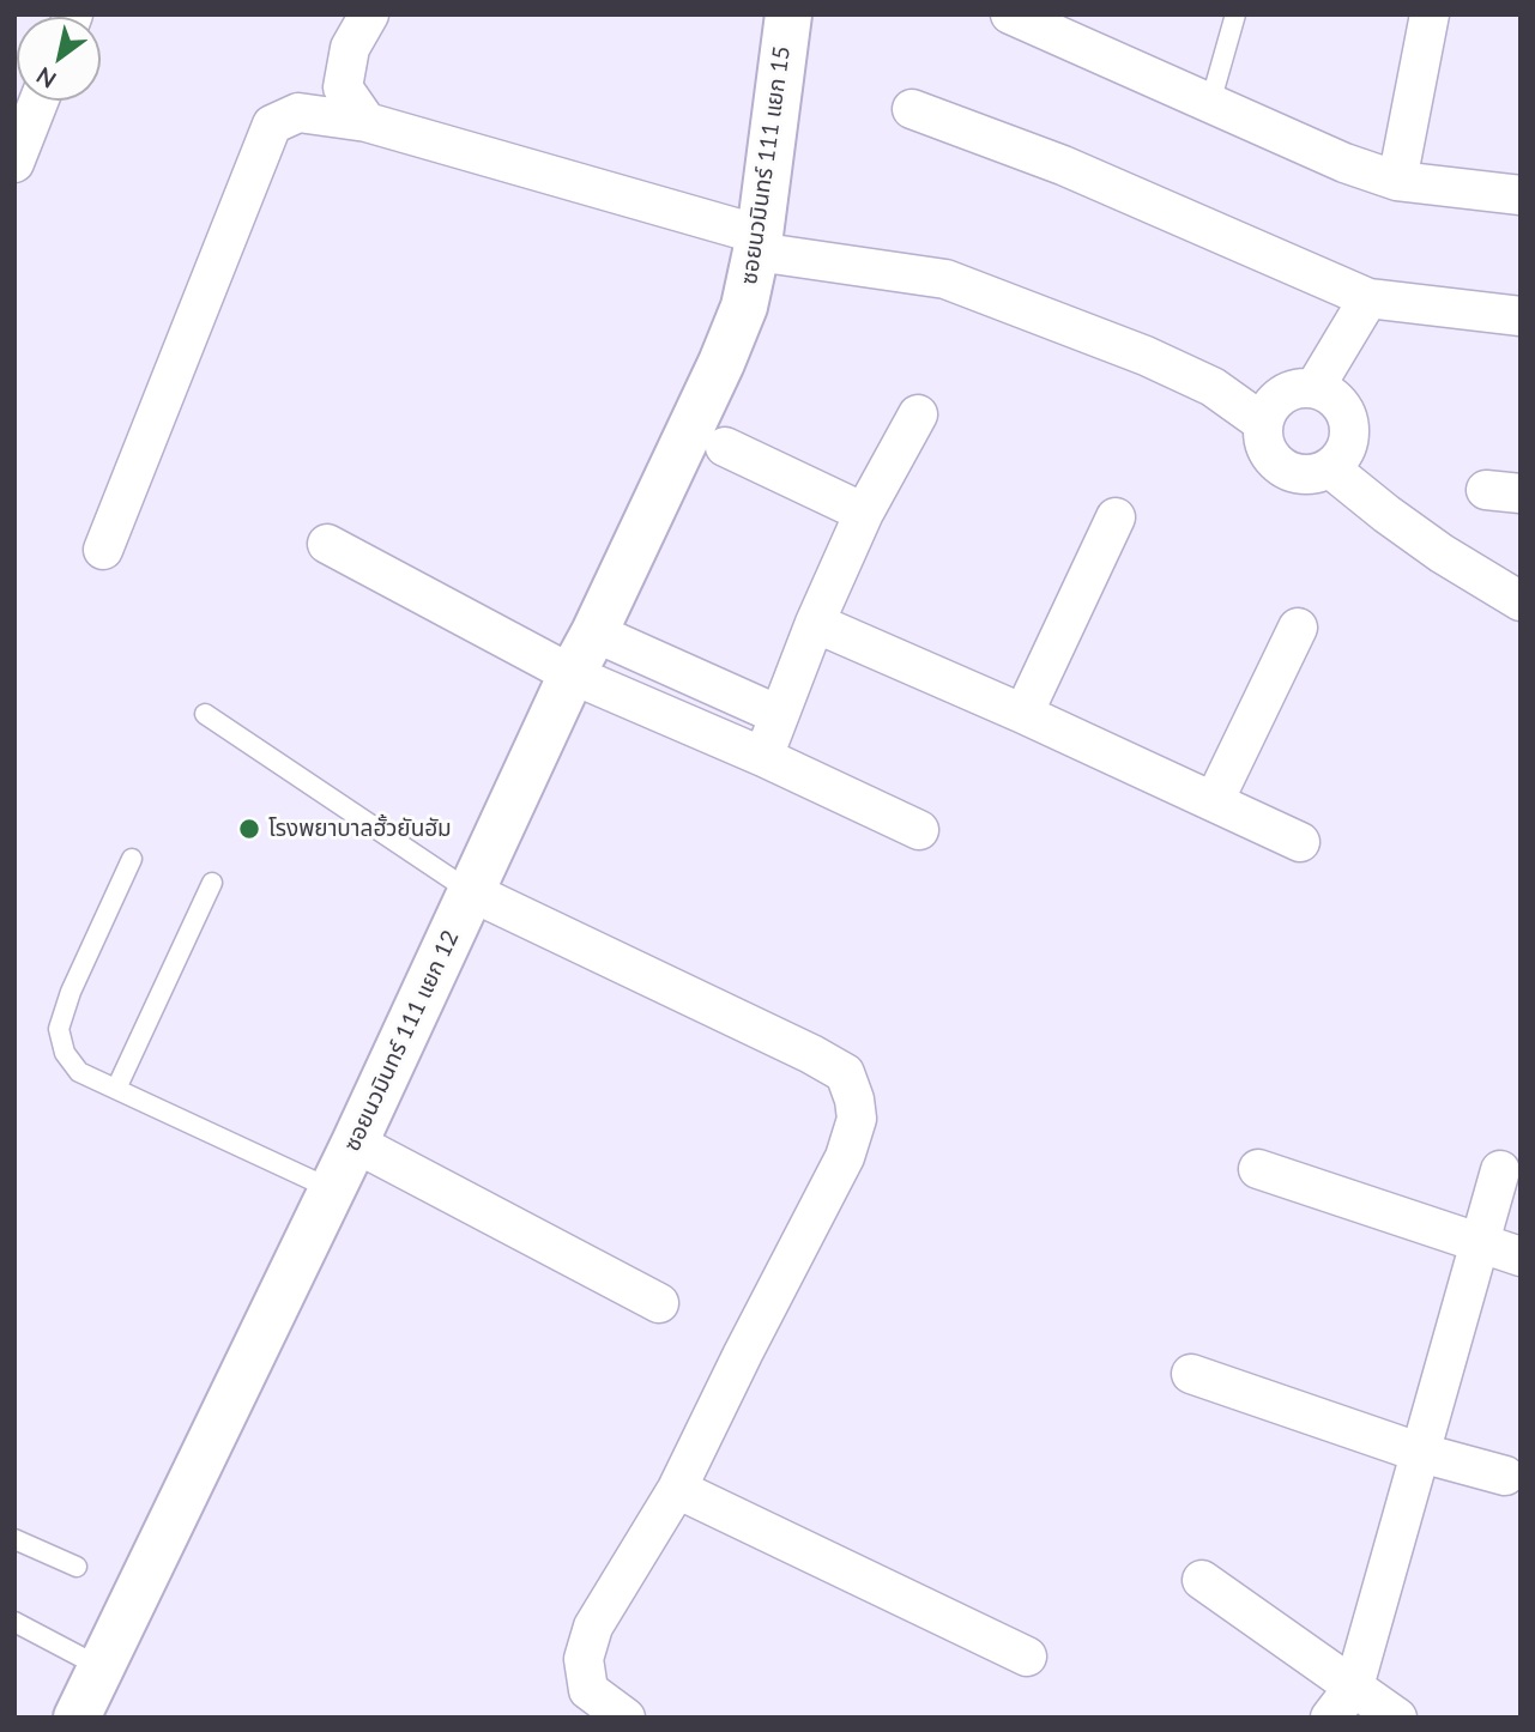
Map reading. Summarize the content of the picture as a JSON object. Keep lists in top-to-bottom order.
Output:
{
  "streets": {
    "street": ["ซอยนวมินทร์ 111 แยก 15", "ซอยนวมินทร์ 111 แยก 12"]
  },
  "crossings": [
    ["ซอยนวมินทร์ 111 แยก 15", "ซอยนวมินทร์ 111 แยก 12"]
  ],
  "places": ["โรงพยาบาลฮั้วยันฮัม"],
  "north": "bottom left"
}
